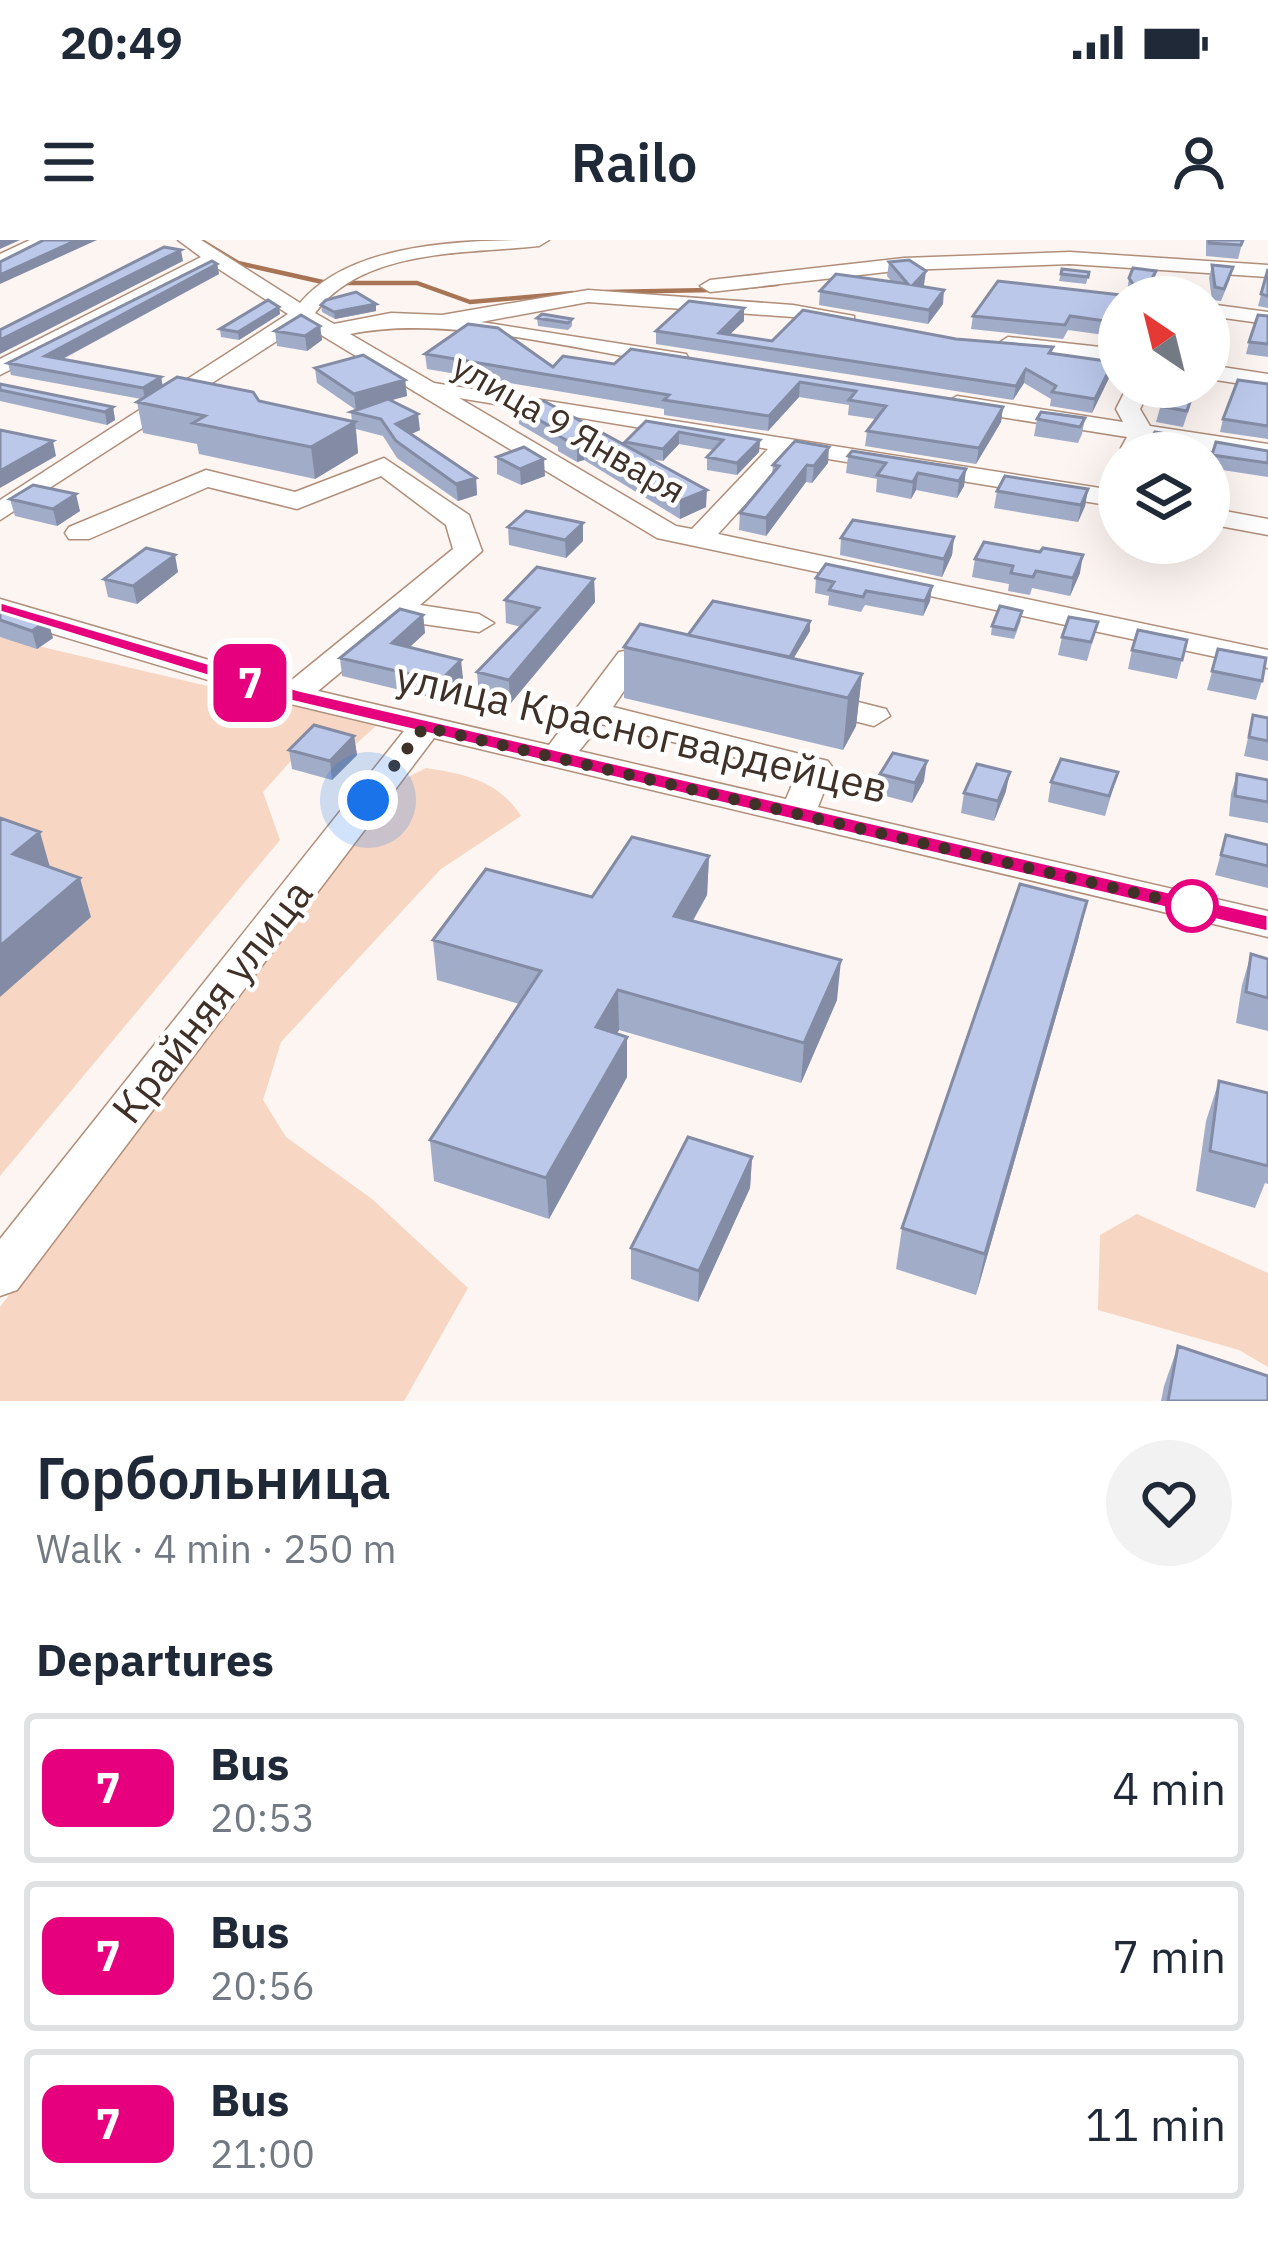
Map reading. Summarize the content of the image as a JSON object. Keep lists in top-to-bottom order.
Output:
{
  "streets": {
    "street": ["улица 9 Января", "улица Красногвардейцев", "Крайняя улица"]
  },
  "crossings": [
    ["улица Красногвардейцев", "Крайняя улица"]
  ],
  "lines": ["bus line 7"],
  "north": "top left",
  "page": {
    "status": "20:49",
    "header": "Railo",
    "on_map": "7",
    "heading": [
      ["Горбольница", "Walk · 4 min · 250 m"],
      "Departures"
    ],
    "list": [
      {
        "mark": "7",
        "name": "Bus",
        "note": "20:53",
        "value": "4 min"
      },
      {
        "mark": "7",
        "name": "Bus",
        "note": "20:56",
        "value": "7 min"
      },
      {
        "mark": "7",
        "name": "Bus",
        "note": "21:00",
        "value": "11 min"
      }
    ]
  }
}
